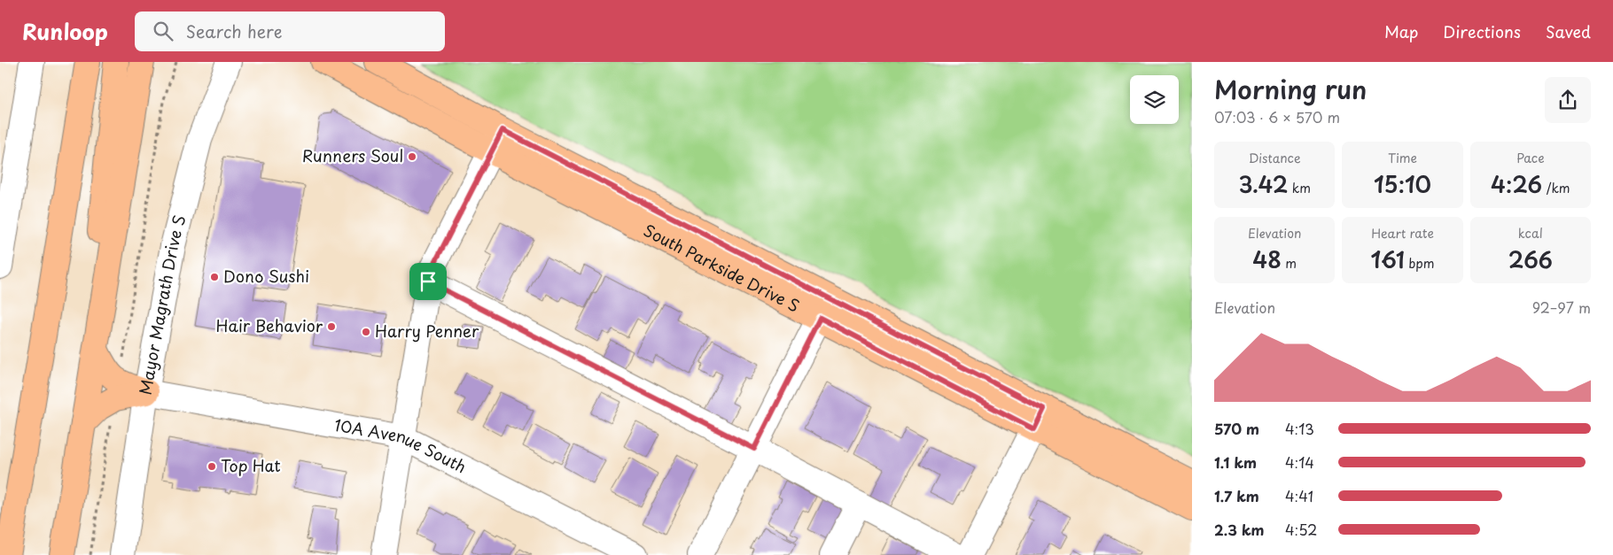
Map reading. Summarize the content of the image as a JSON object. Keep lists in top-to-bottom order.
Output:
{
  "streets": {
    "main road": ["South Parkside Drive S"],
    "street": ["Mayor Magrath Drive S", "10A Avenue South"]
  },
  "crossings": [
    ["Mayor Magrath Drive S", "10A Avenue South"]
  ],
  "places": [
    "Runners Soul",
    "Dono Sushi",
    "Hair Behavior",
    "Harry Penner",
    "Top Hat"
  ],
  "page": {
    "header": "Runloop",
    "search": "Search here",
    "nav": ["Map", "Directions", "Saved"],
    "heading": ["Morning run", "07:03 · 6 × 570 m"],
    "stats": [
      ["Distance", "3.42 km"],
      ["Time", "15:10"],
      ["Pace", "4:26 /km"],
      ["Elevation", "48 m"],
      ["Heart rate", "161 bpm"],
      ["kcal", "266"]
    ],
    "chart": ["Elevation", "92–97 m"],
    "list": [
      {
        "name": "570 m",
        "note": "4:13"
      },
      {
        "name": "1.1 km",
        "note": "4:14"
      },
      {
        "name": "1.7 km",
        "note": "4:41"
      },
      {
        "name": "2.3 km",
        "note": "4:52"
      }
    ]
  }
}
